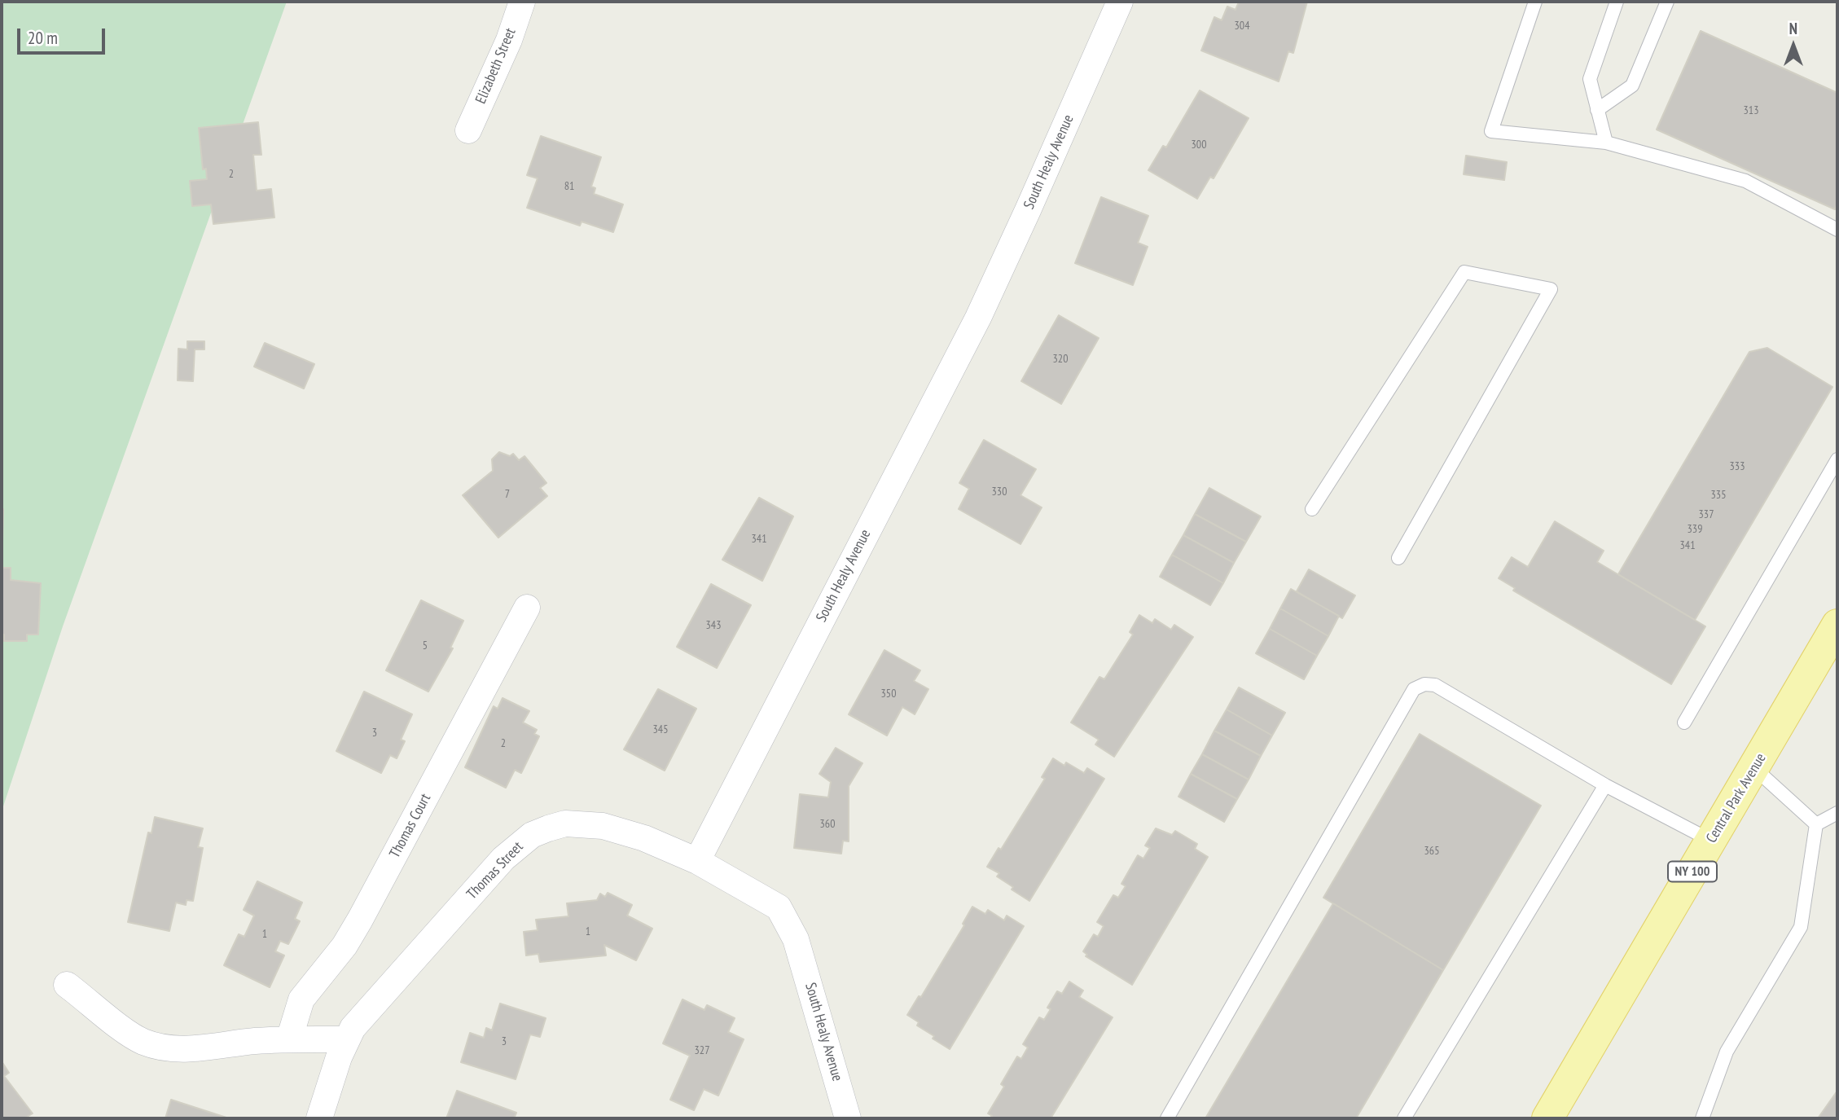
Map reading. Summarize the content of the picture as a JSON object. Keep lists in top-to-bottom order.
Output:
{
  "streets": {
    "main road": ["Central Park Avenue", "NY 100"],
    "street": [
      "Elizabeth Street",
      "South Healy Avenue",
      "Thomas Court",
      "Thomas Street"
    ]
  },
  "crossings": [
    ["South Healy Avenue", "Thomas Street"]
  ],
  "house_numbers": [
    "304",
    "313",
    "300",
    "2",
    "81",
    "320",
    "333",
    "330",
    "7",
    "335",
    "337",
    "339",
    "341",
    "341",
    "343",
    "5",
    "350",
    "345",
    "3",
    "2",
    "360",
    "365",
    "1",
    "1",
    "3",
    "327"
  ],
  "scale_bar": "20 m",
  "north": "top"
}
